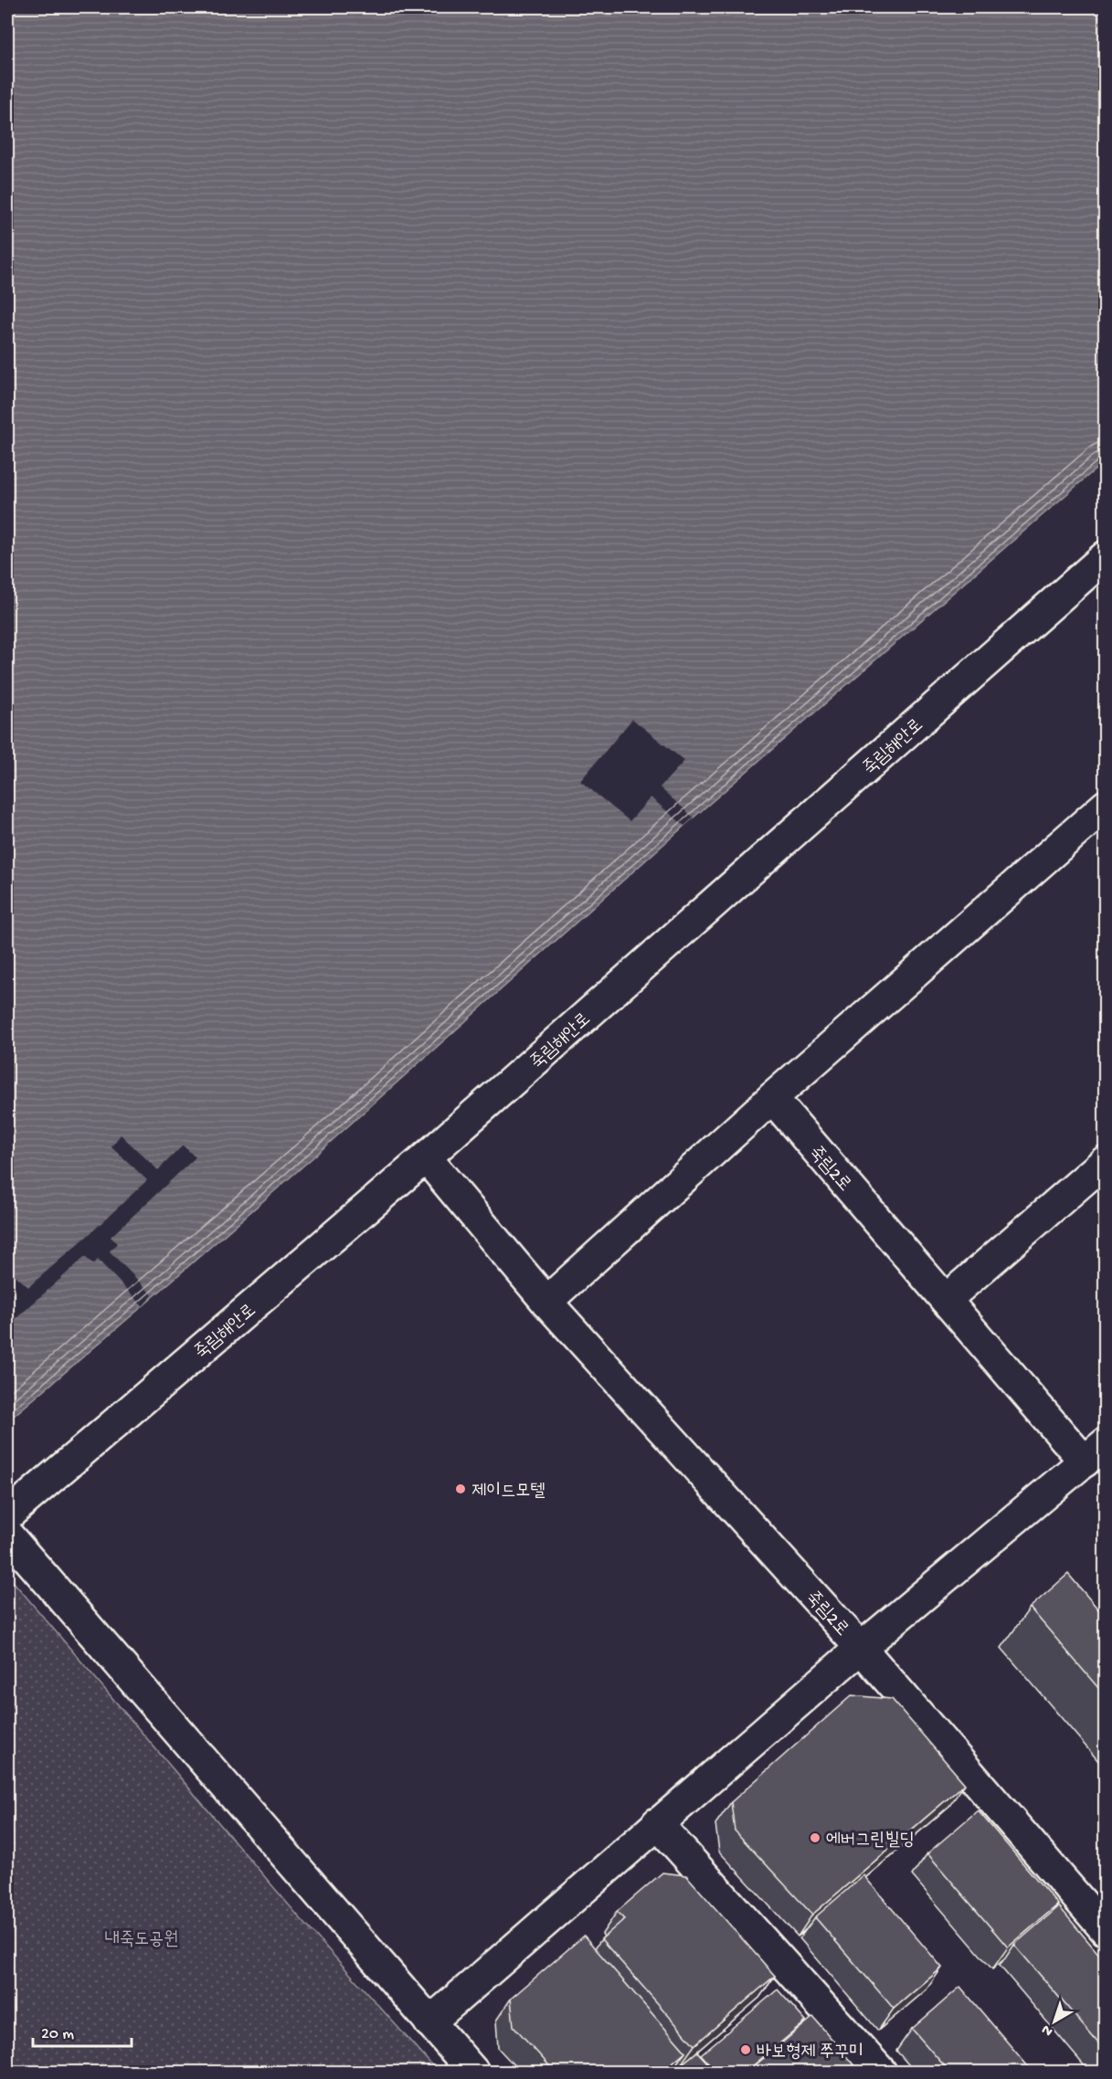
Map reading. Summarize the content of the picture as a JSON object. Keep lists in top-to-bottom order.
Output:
{
  "streets": {
    "street": ["죽림해안로", "죽림2로"]
  },
  "crossings": [
    ["죽림해안로", "죽림2로"]
  ],
  "parks": ["내죽도공원"],
  "places": ["제이드모텔", "에버그린빌딩", "바보형제 쭈꾸미"],
  "scale_bar": "20 m",
  "north": "bottom left"
}
